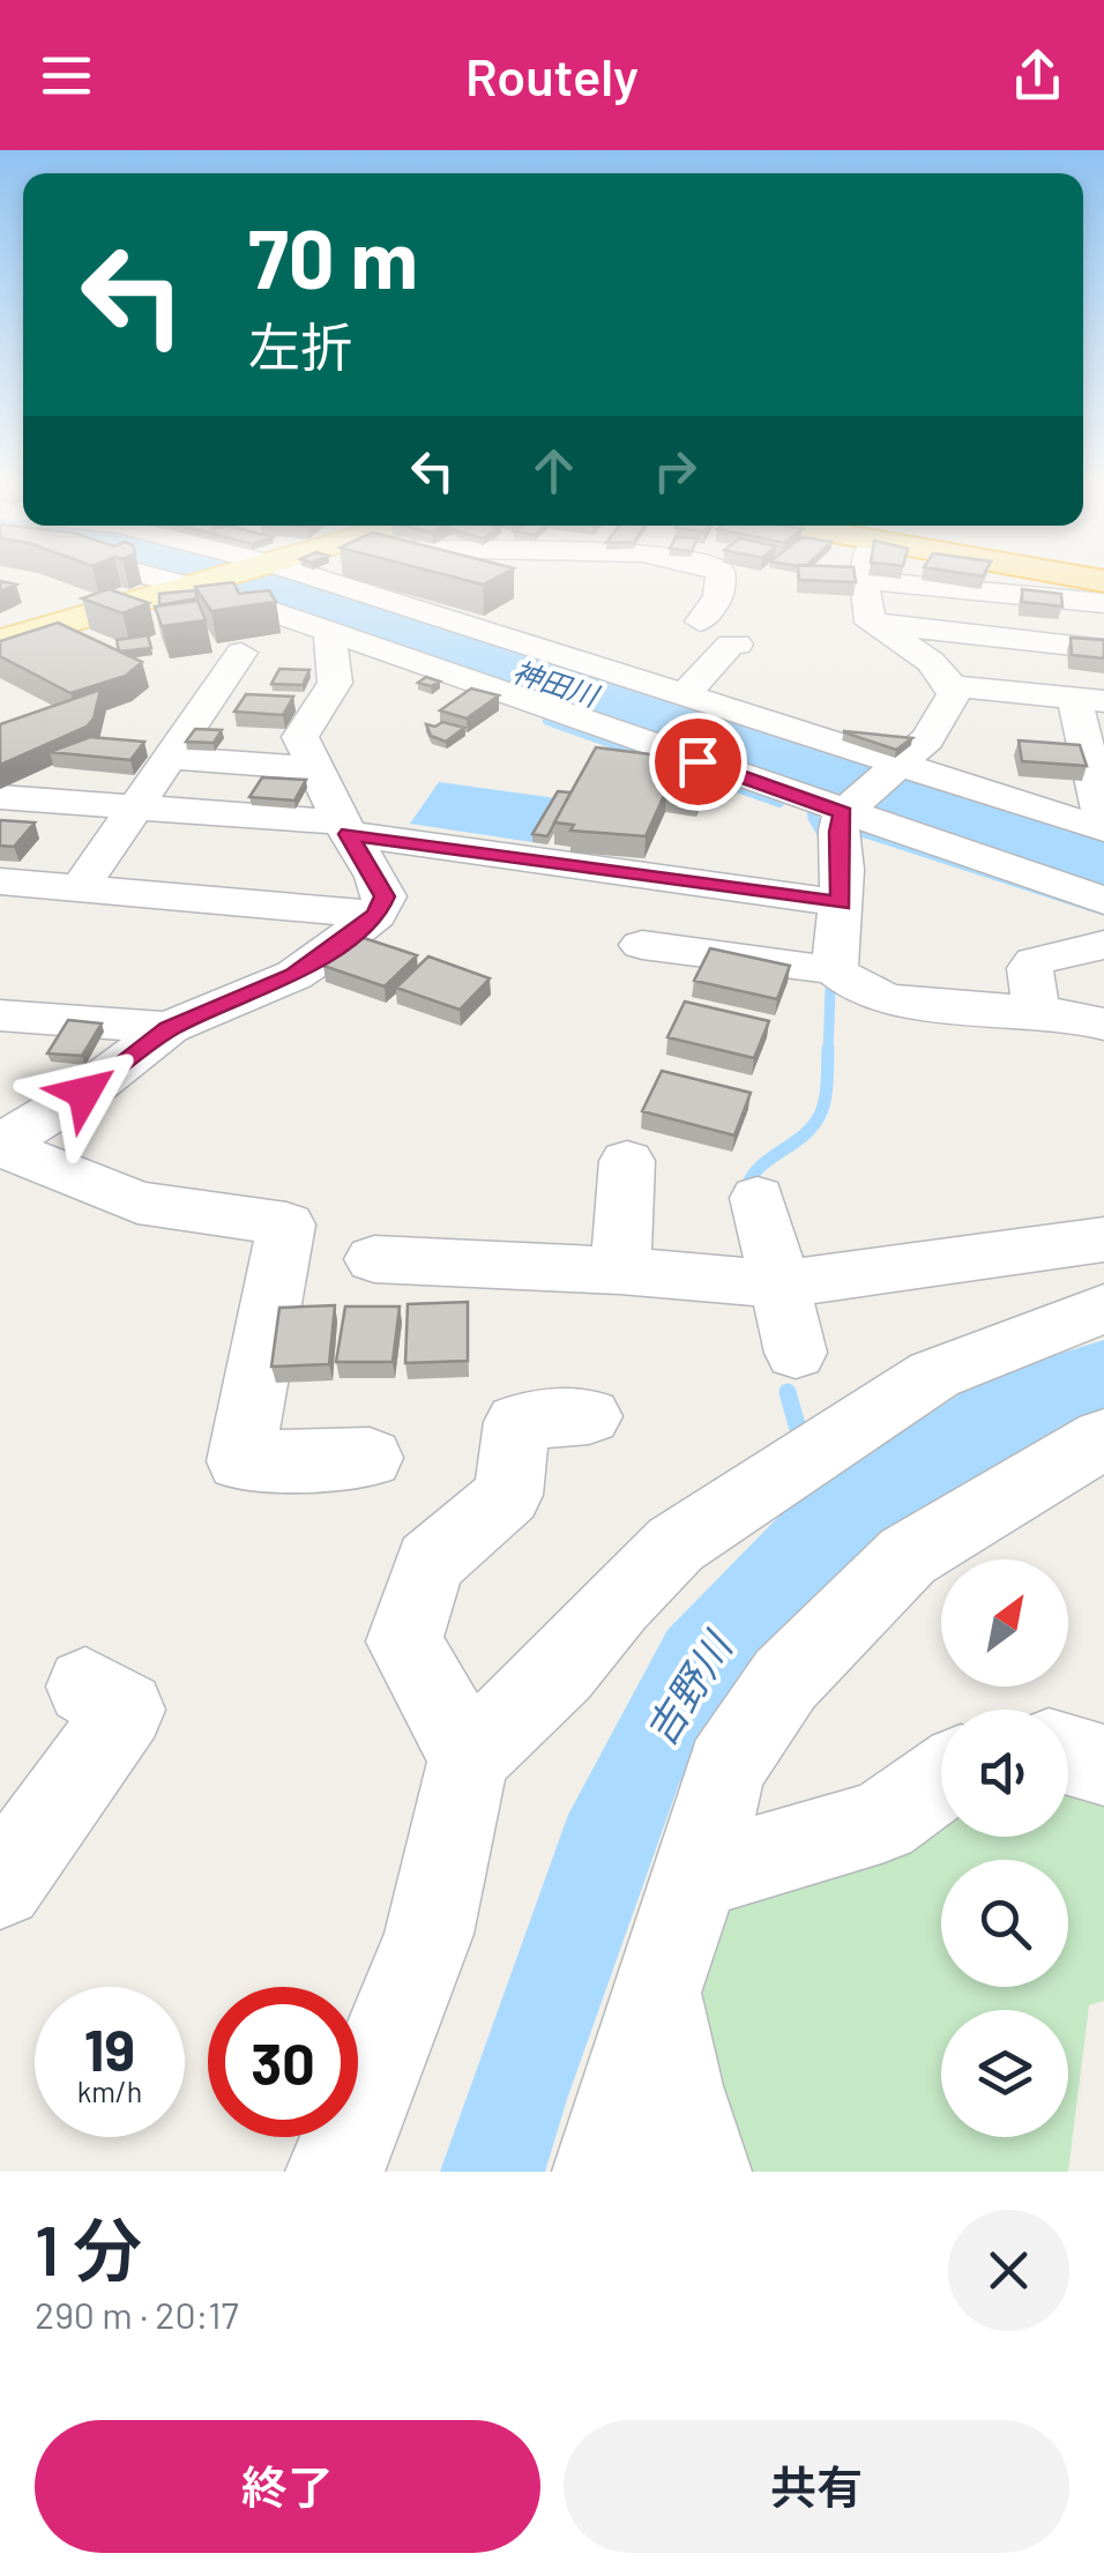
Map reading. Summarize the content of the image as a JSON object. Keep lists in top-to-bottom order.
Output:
{
  "water": ["神田川", "吉野川"],
  "north": "top right",
  "page": {
    "header": "Routely",
    "turn": ["70 m", "左折"],
    "speed": "19 km/h",
    "limit": "30",
    "heading": ["1 分", "290 m · 20:17"],
    "buttons": ["終了", "共有"]
  }
}
